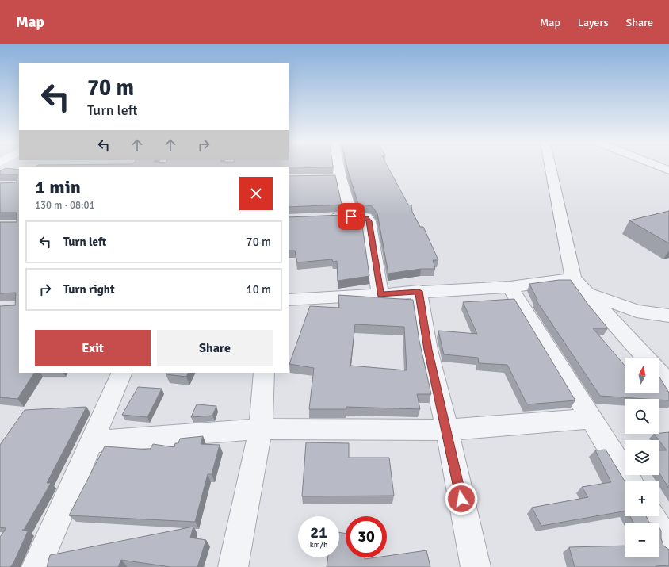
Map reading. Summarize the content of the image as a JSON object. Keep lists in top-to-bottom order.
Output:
{
  "north": "top",
  "page": {
    "header": "Map",
    "nav": ["Map", "Layers", "Share"],
    "turn": ["70 m", "Turn left"],
    "heading": ["1 min", "130 m · 08:01"],
    "list": [
      {
        "name": "Turn left",
        "value": "70 m"
      },
      {
        "name": "Turn right",
        "value": "10 m"
      }
    ],
    "buttons": ["Exit", "Share"],
    "map_buttons": ["+", "−"],
    "speed": "21 km/h",
    "limit": "30"
  }
}
